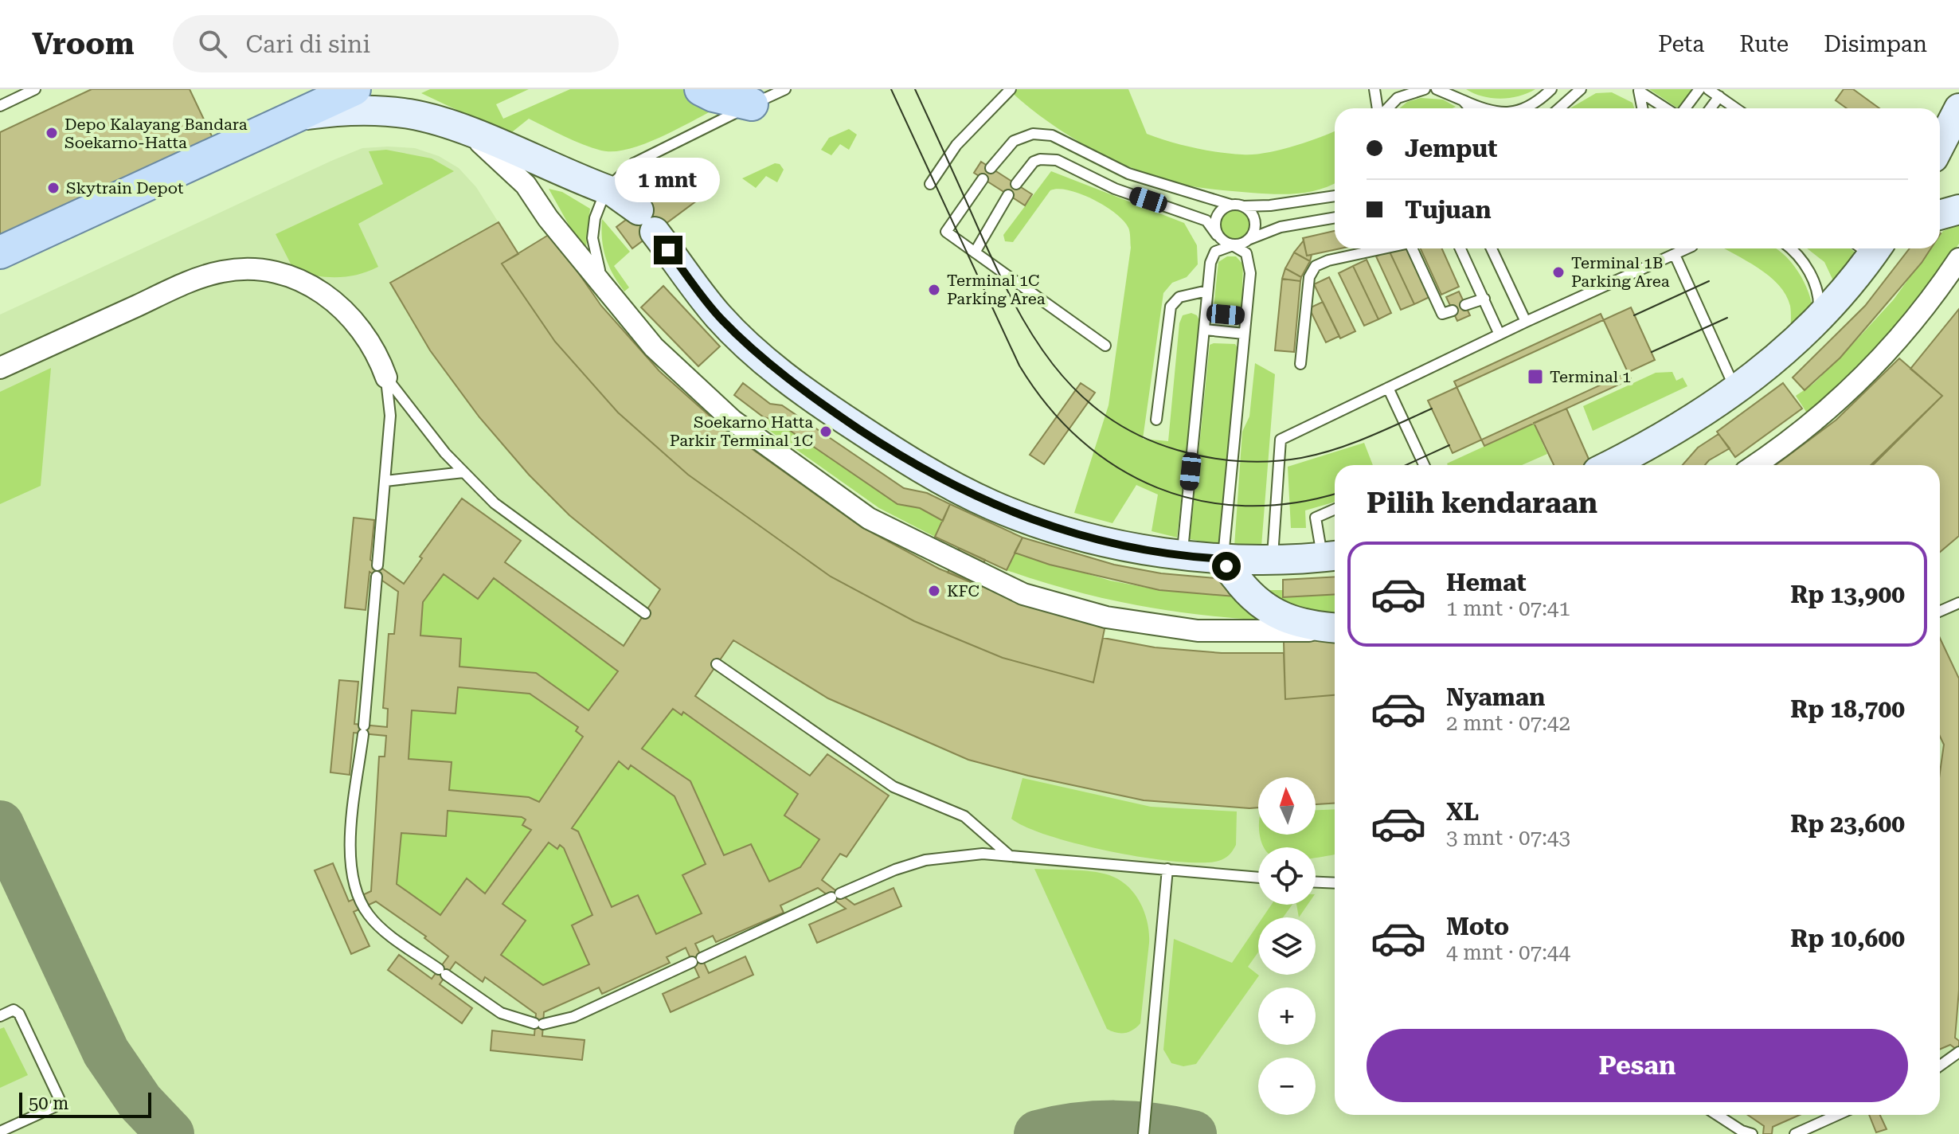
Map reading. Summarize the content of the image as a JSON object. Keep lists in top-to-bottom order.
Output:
{
  "places": {
    "other": [
      "Depo Kalayang Bandara Soekarno-Hatta",
      "Skytrain Depot",
      "Terminal 1B Parking Area",
      "Terminal 1C Parking Area",
      "Soekarno Hatta Parkir Terminal 1C",
      "KFC"
    ],
    "transit": ["Terminal 1"]
  },
  "scale_bar": "50 m",
  "north": "top",
  "page": {
    "header": "Vroom",
    "search": "Cari di sini",
    "nav": ["Peta", "Rute", "Disimpan"],
    "banner": ["Jemput", "Tujuan"],
    "bubble": "1 mnt",
    "heading": "Pilih kendaraan",
    "list": [
      {
        "name": "Hemat",
        "note": "1 mnt · 07:41",
        "value": "Rp 13,900"
      },
      {
        "name": "Nyaman",
        "note": "2 mnt · 07:42",
        "value": "Rp 18,700"
      },
      {
        "name": "XL",
        "note": "3 mnt · 07:43",
        "value": "Rp 23,600"
      },
      {
        "name": "Moto",
        "note": "4 mnt · 07:44",
        "value": "Rp 10,600"
      }
    ],
    "map_buttons": ["+", "−"],
    "buttons": "Pesan",
    "scale": "50 m"
  }
}
